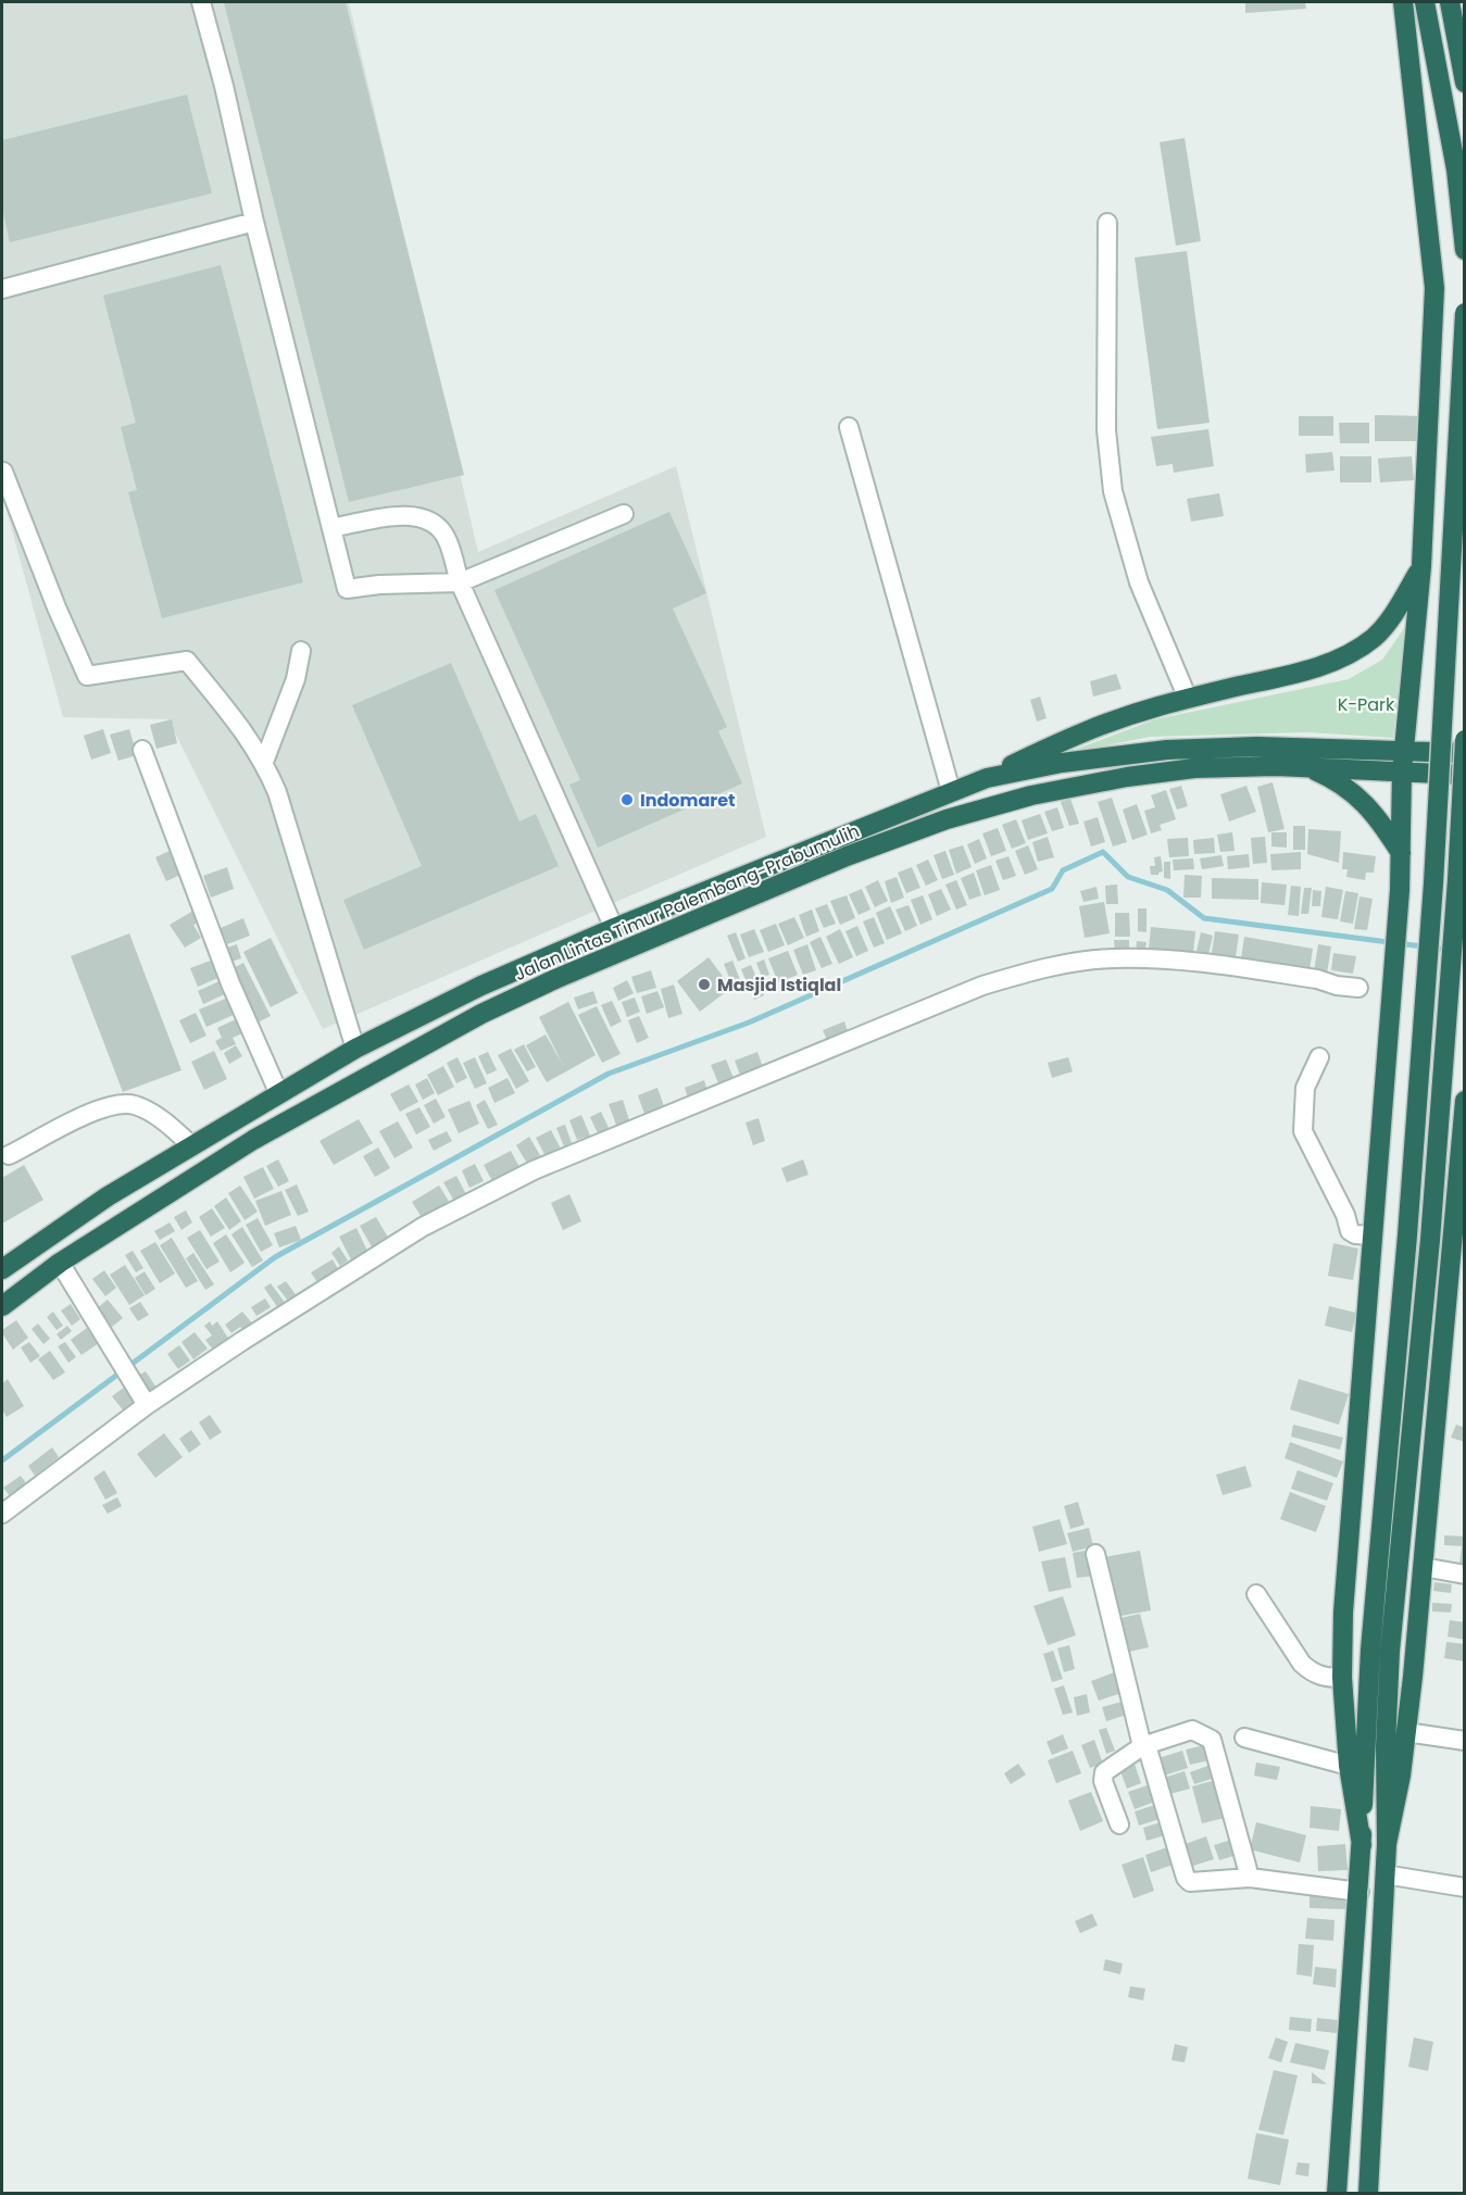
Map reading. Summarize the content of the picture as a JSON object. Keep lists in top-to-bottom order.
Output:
{
  "streets": {
    "highway": ["Jalan Lintas Timur Palembang-Prabumulih"]
  },
  "parks": ["K-Park"],
  "places": ["Indomaret", "Masjid Istiqlal"]
}
